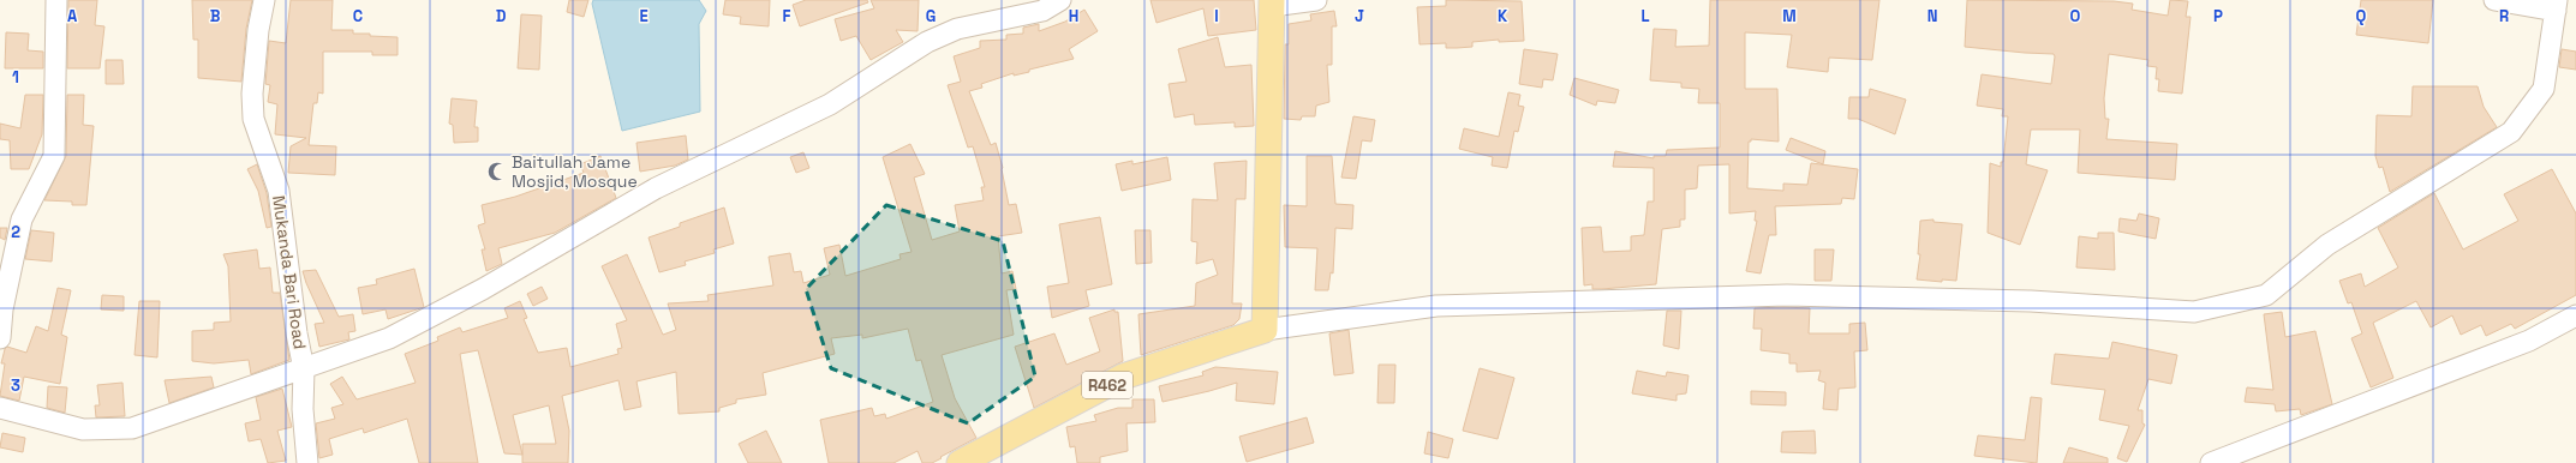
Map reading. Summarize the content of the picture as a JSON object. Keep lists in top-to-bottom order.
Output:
{
  "streets": {
    "main road": ["R462"],
    "street": ["Mukanda Bari Road"]
  },
  "places": {
    "mosque": ["Baitullah Jame Mosjid, Mosque"]
  },
  "grid": {
    "columns": [
      "A",
      "B",
      "C",
      "D",
      "E",
      "F",
      "G",
      "H",
      "I",
      "J",
      "K",
      "L",
      "M",
      "N",
      "O",
      "P",
      "Q",
      "R"
    ],
    "rows": ["1", "2", "3"]
  }
}
